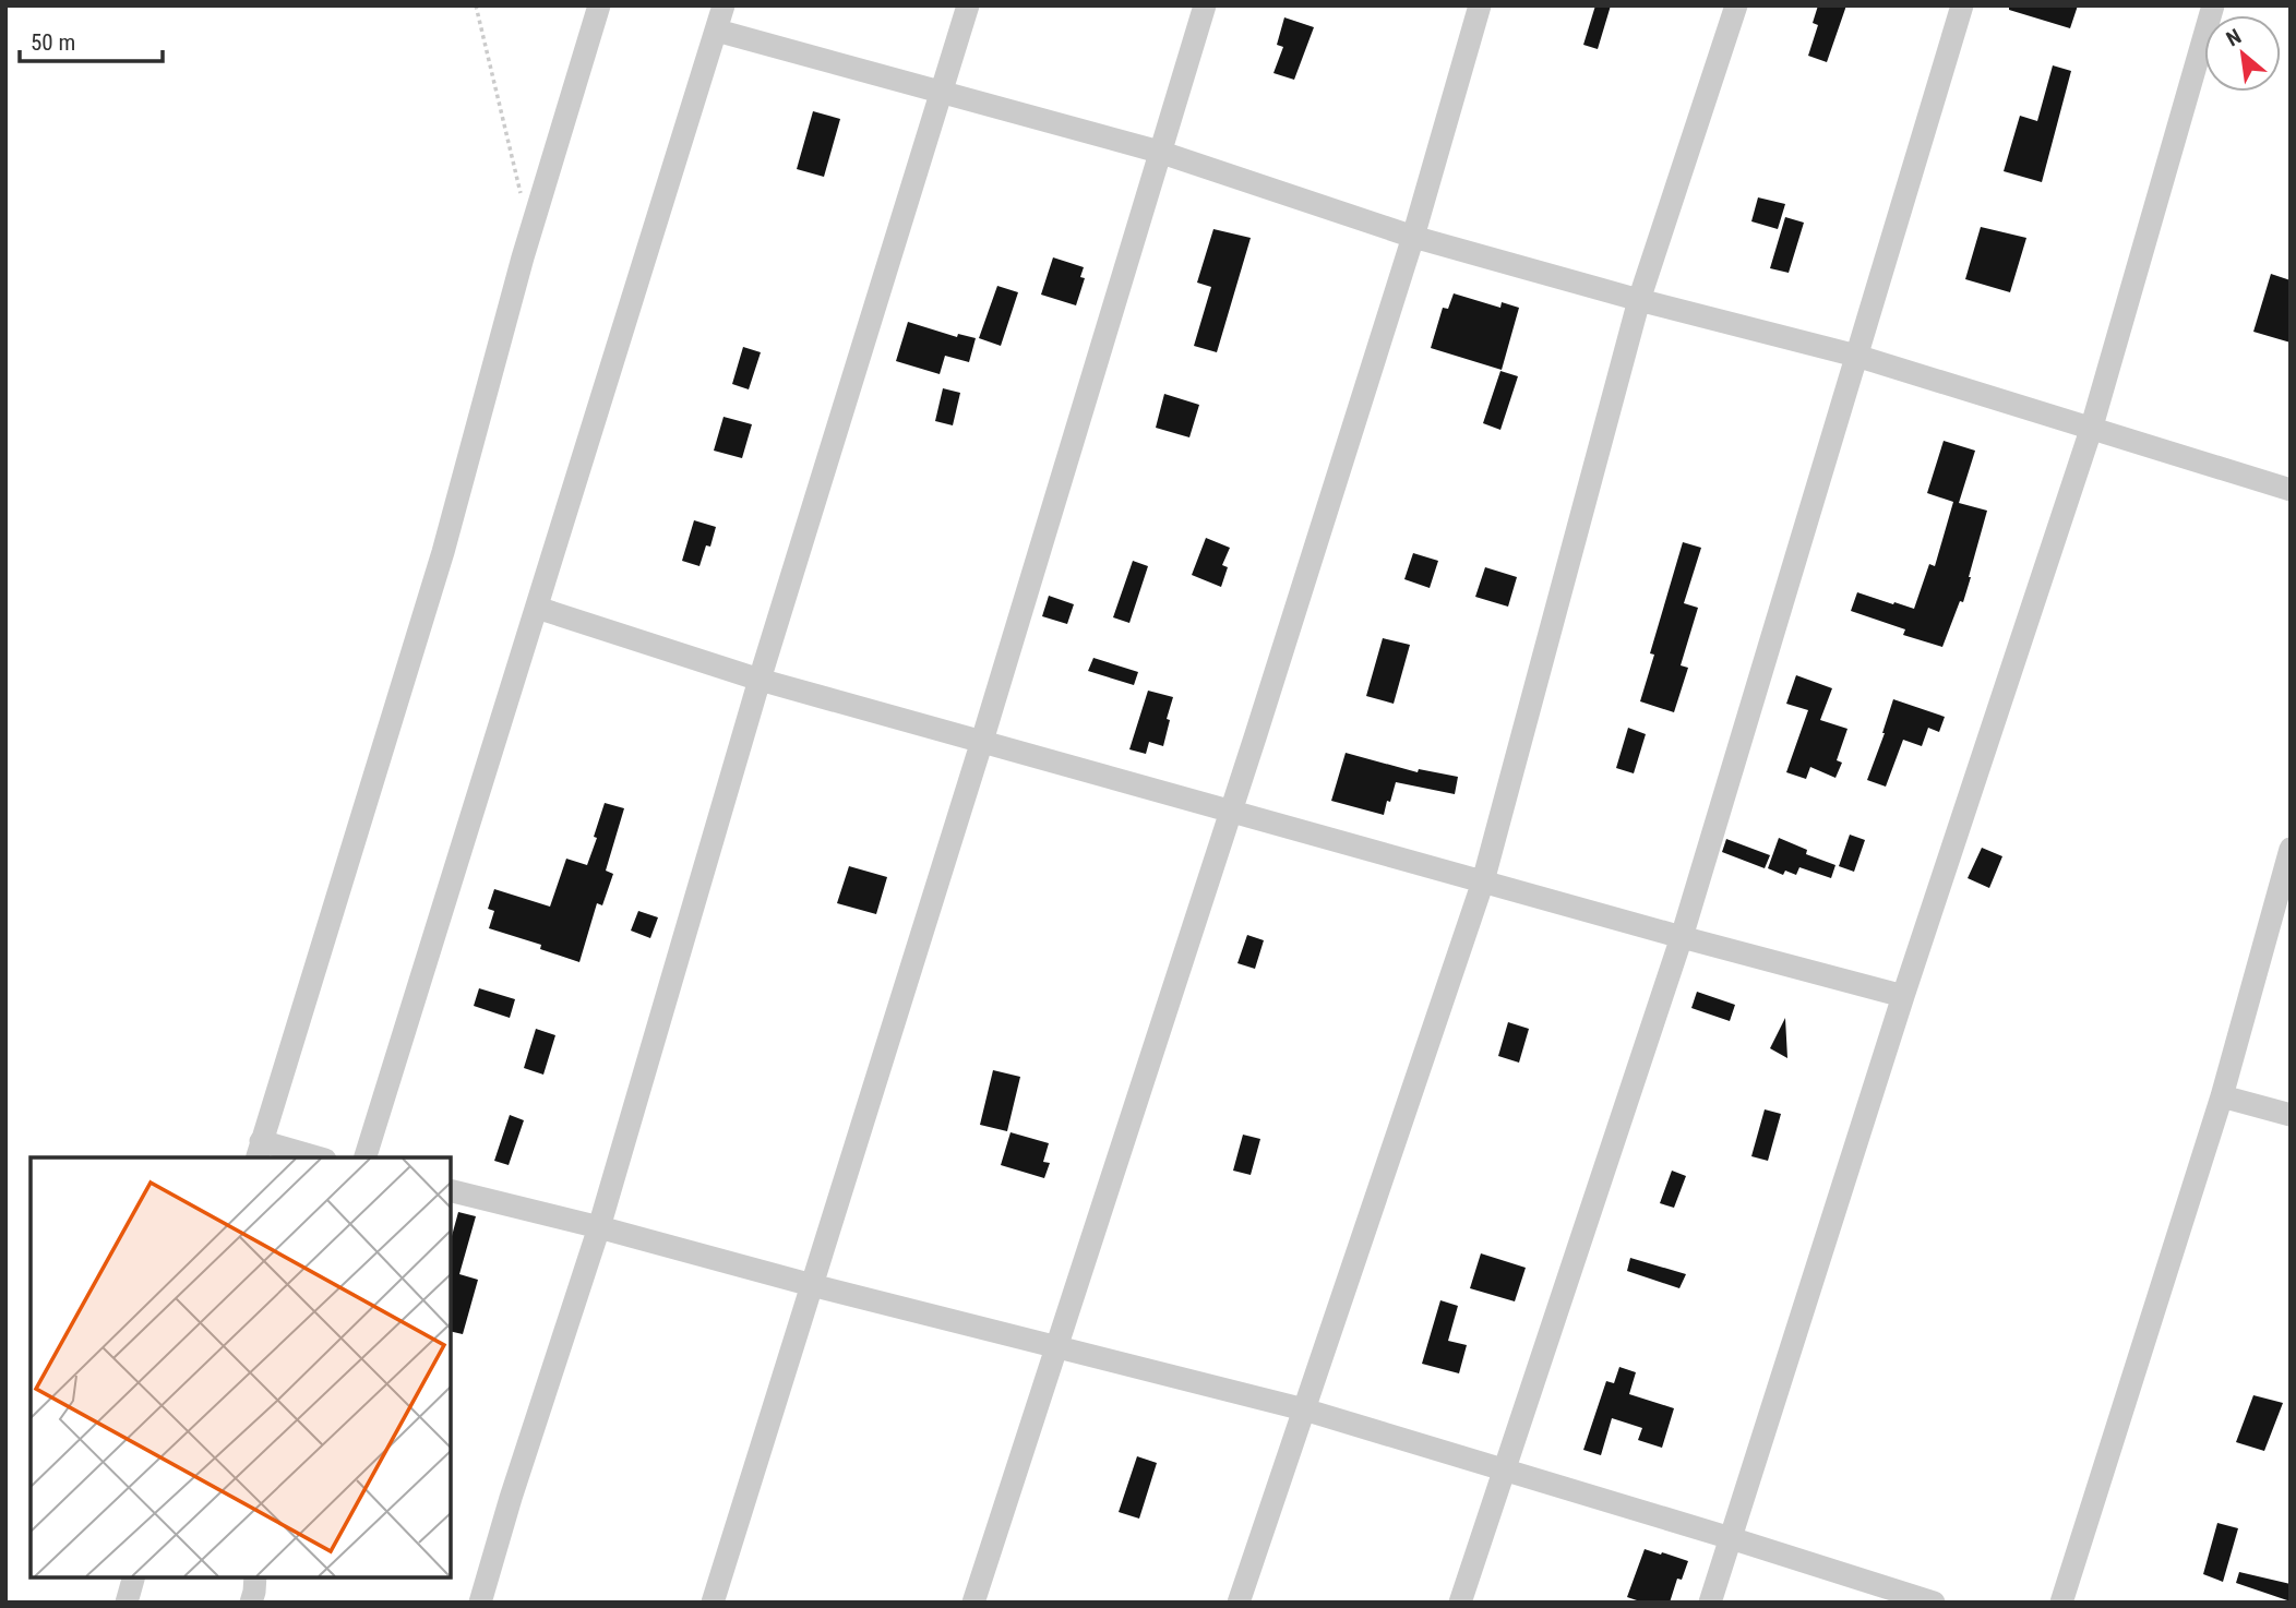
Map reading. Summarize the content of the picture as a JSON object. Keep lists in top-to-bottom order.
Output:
{
  "scale_bar": "50 m",
  "north": "top left"
}
